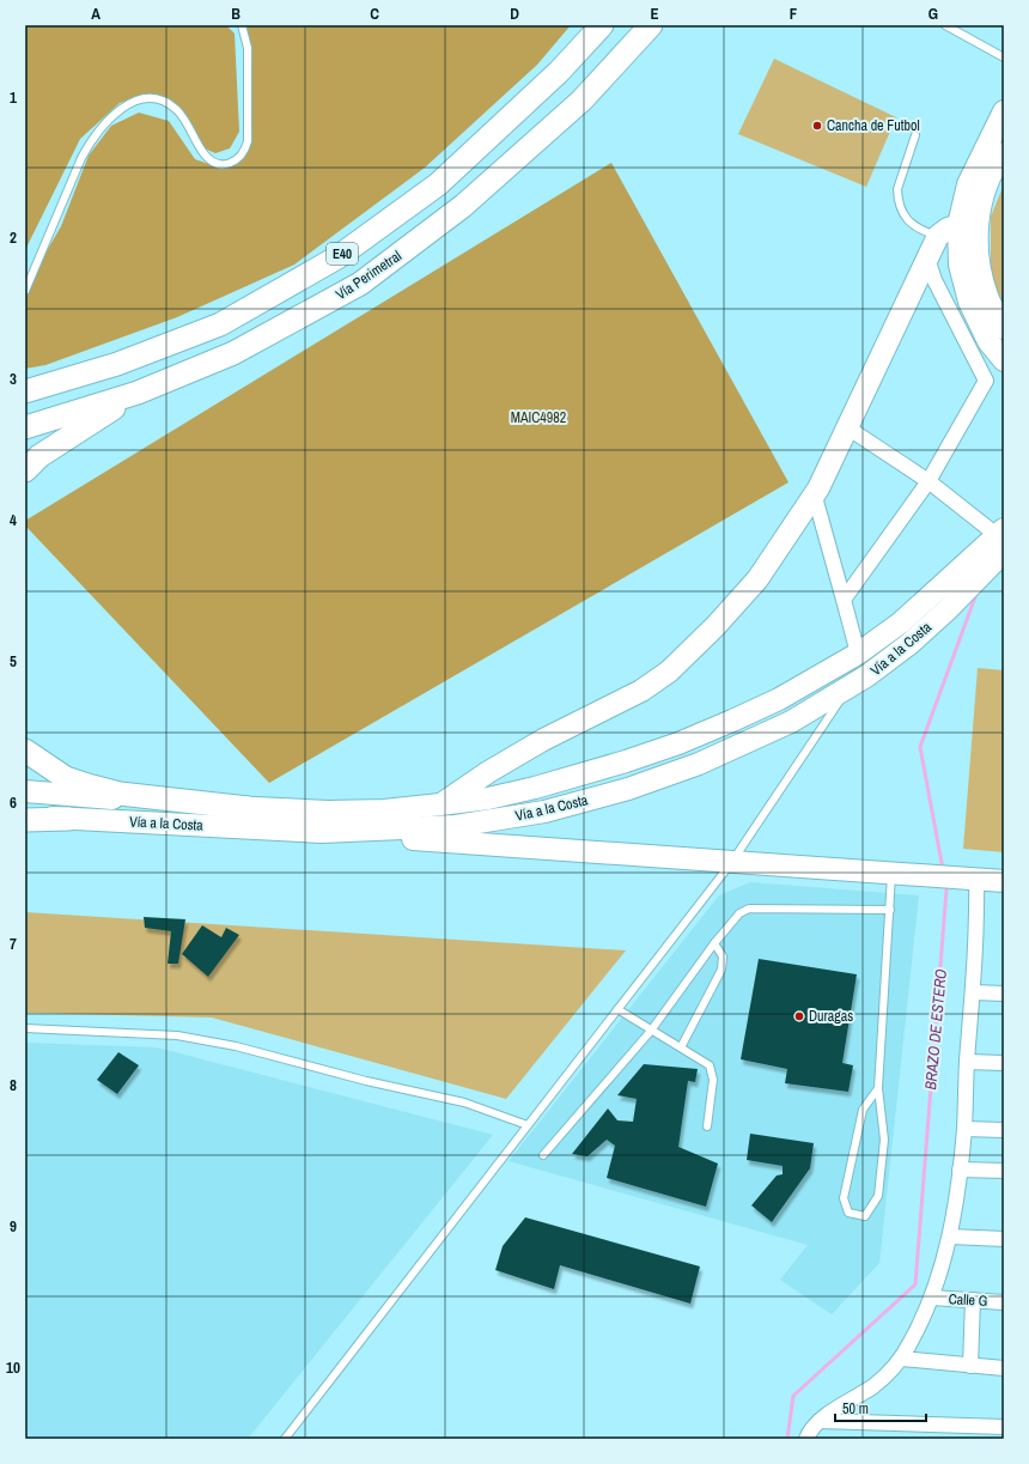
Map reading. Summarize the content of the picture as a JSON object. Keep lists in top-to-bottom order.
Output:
{
  "streets": {
    "highway": ["E40", "Vía Perimetral"],
    "main road": ["Vía a la Costa"],
    "street": ["Calle G"]
  },
  "water": ["BRAZO DE ESTERO"],
  "parks": ["MAIC4982"],
  "places": ["Cancha de Futbol", "Duragas"],
  "scale_bar": "50 m",
  "grid": {
    "columns": [
      "A",
      "B",
      "C",
      "D",
      "E",
      "F",
      "G"
    ],
    "rows": [
      "1",
      "2",
      "3",
      "4",
      "5",
      "6",
      "7",
      "8",
      "9",
      "10"
    ]
  }
}
